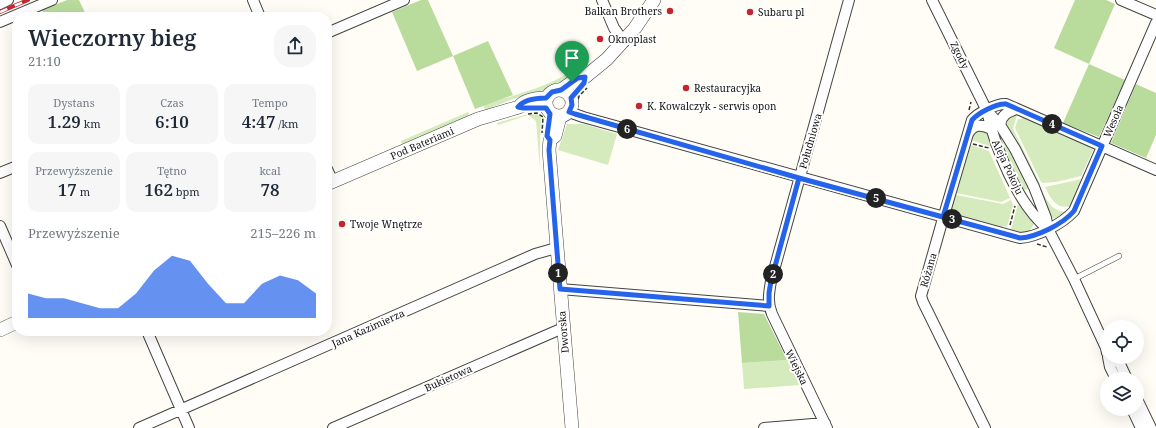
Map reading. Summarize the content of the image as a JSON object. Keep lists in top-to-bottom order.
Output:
{
  "streets": {
    "street": [
      "Zgody",
      "Wesoła",
      "Południowa",
      "Pod Bateriami",
      "Aleja Pokoju",
      "Różana",
      "Jana Kazimierza",
      "Dworska",
      "Wiejska",
      "Bukietowa"
    ]
  },
  "crossings": [
    ["Zgody", "Aleja Pokoju"],
    ["Zgody", "Różana"],
    ["Wesoła", "Południowa"],
    ["Wesoła", "Pod Bateriami"],
    ["Wesoła", "Aleja Pokoju"],
    ["Wesoła", "Różana"],
    ["Wesoła", "Dworska"],
    ["Południowa", "Wiejska"],
    ["Pod Bateriami", "Dworska"],
    ["Aleja Pokoju", "Różana"],
    ["Jana Kazimierza", "Dworska"],
    ["Dworska", "Bukietowa"]
  ],
  "places": [
    "Balkan Brothers",
    "Subaru pl",
    "Oknoplast",
    "Restauracyjka",
    "K. Kowalczyk - serwis opon",
    "Twoje Wnętrze"
  ],
  "page": {
    "heading": ["Wieczorny bieg", "21:10"],
    "stats": [
      ["Dystans", "1.29 km"],
      ["Czas", "6:10"],
      ["Tempo", "4:47 /km"],
      ["Przewyższenie", "17 m"],
      ["Tętno", "162 bpm"],
      ["kcal", "78"]
    ],
    "pins": [
      "4",
      "6",
      "5",
      "3",
      "1",
      "2"
    ],
    "chart": ["Przewyższenie", "215–226 m"]
  }
}
